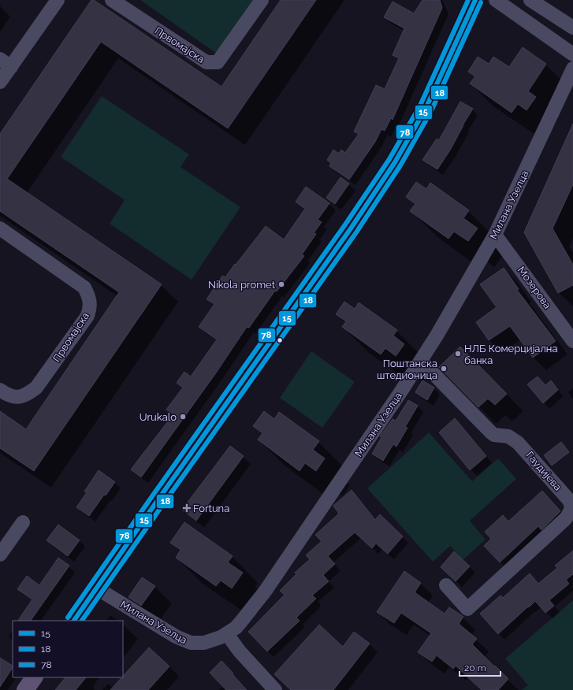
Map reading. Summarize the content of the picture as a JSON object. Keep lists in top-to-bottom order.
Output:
{
  "streets": {
    "street": [
      "Првомајска",
      "Милана Узелца",
      "Мозерова",
      "Гаудијева"
    ]
  },
  "crossings": [
    ["Милана Узелца", "Мозерова"],
    ["Милана Узелца", "Гаудијева"]
  ],
  "places": {
    "other": [
      "Nikola promet",
      "НЛБ Комерцијална банка",
      "Поштанска штедионица",
      "Urukalo"
    ],
    "health": ["Fortuna"]
  },
  "lines": ["transit line 15", "transit line 78", "transit line 18"],
  "legend": ["15", "18", "78"],
  "scale_bar": "20 m"
}
